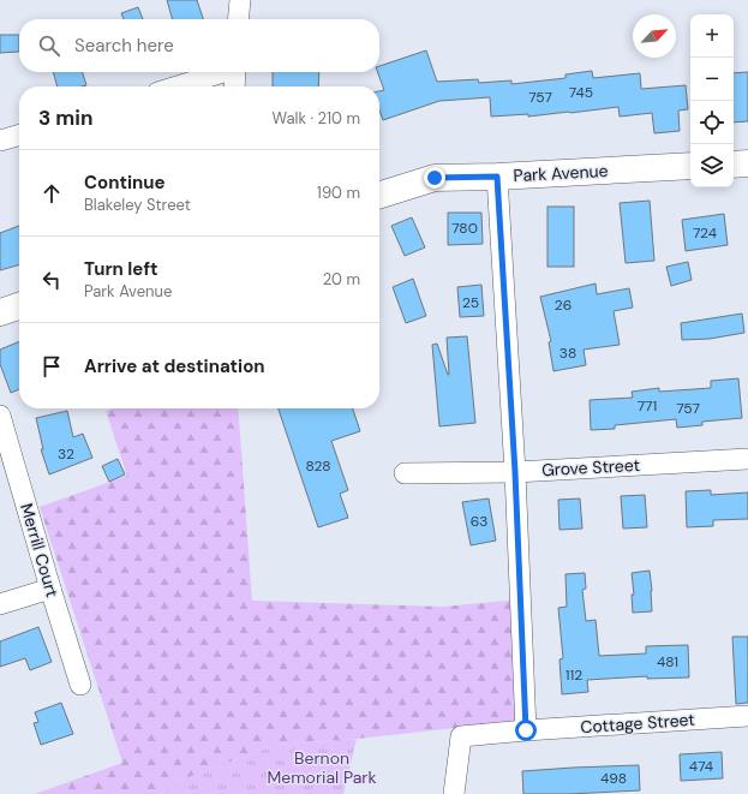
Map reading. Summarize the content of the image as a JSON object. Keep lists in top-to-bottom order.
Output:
{
  "streets": {
    "main road": ["Park Avenue"],
    "street": ["Grove Street", "Merrill Court", "Cottage Street"]
  },
  "parks": ["Bernon Memorial Park"],
  "house_numbers": [
    "745",
    "757",
    "780",
    "724",
    "25",
    "26",
    "38",
    "771",
    "757",
    "32",
    "828",
    "63",
    "481",
    "112",
    "474",
    "498"
  ],
  "north": "top right",
  "page": {
    "map_buttons": ["+", "−"],
    "search": "Search here",
    "heading": ["3 min", "Walk · 210 m"],
    "list": [
      ["Continue", "Blakeley Street", "190 m"],
      ["Turn left", "Park Avenue", "20 m"],
      "Arrive at destination"
    ]
  }
}
